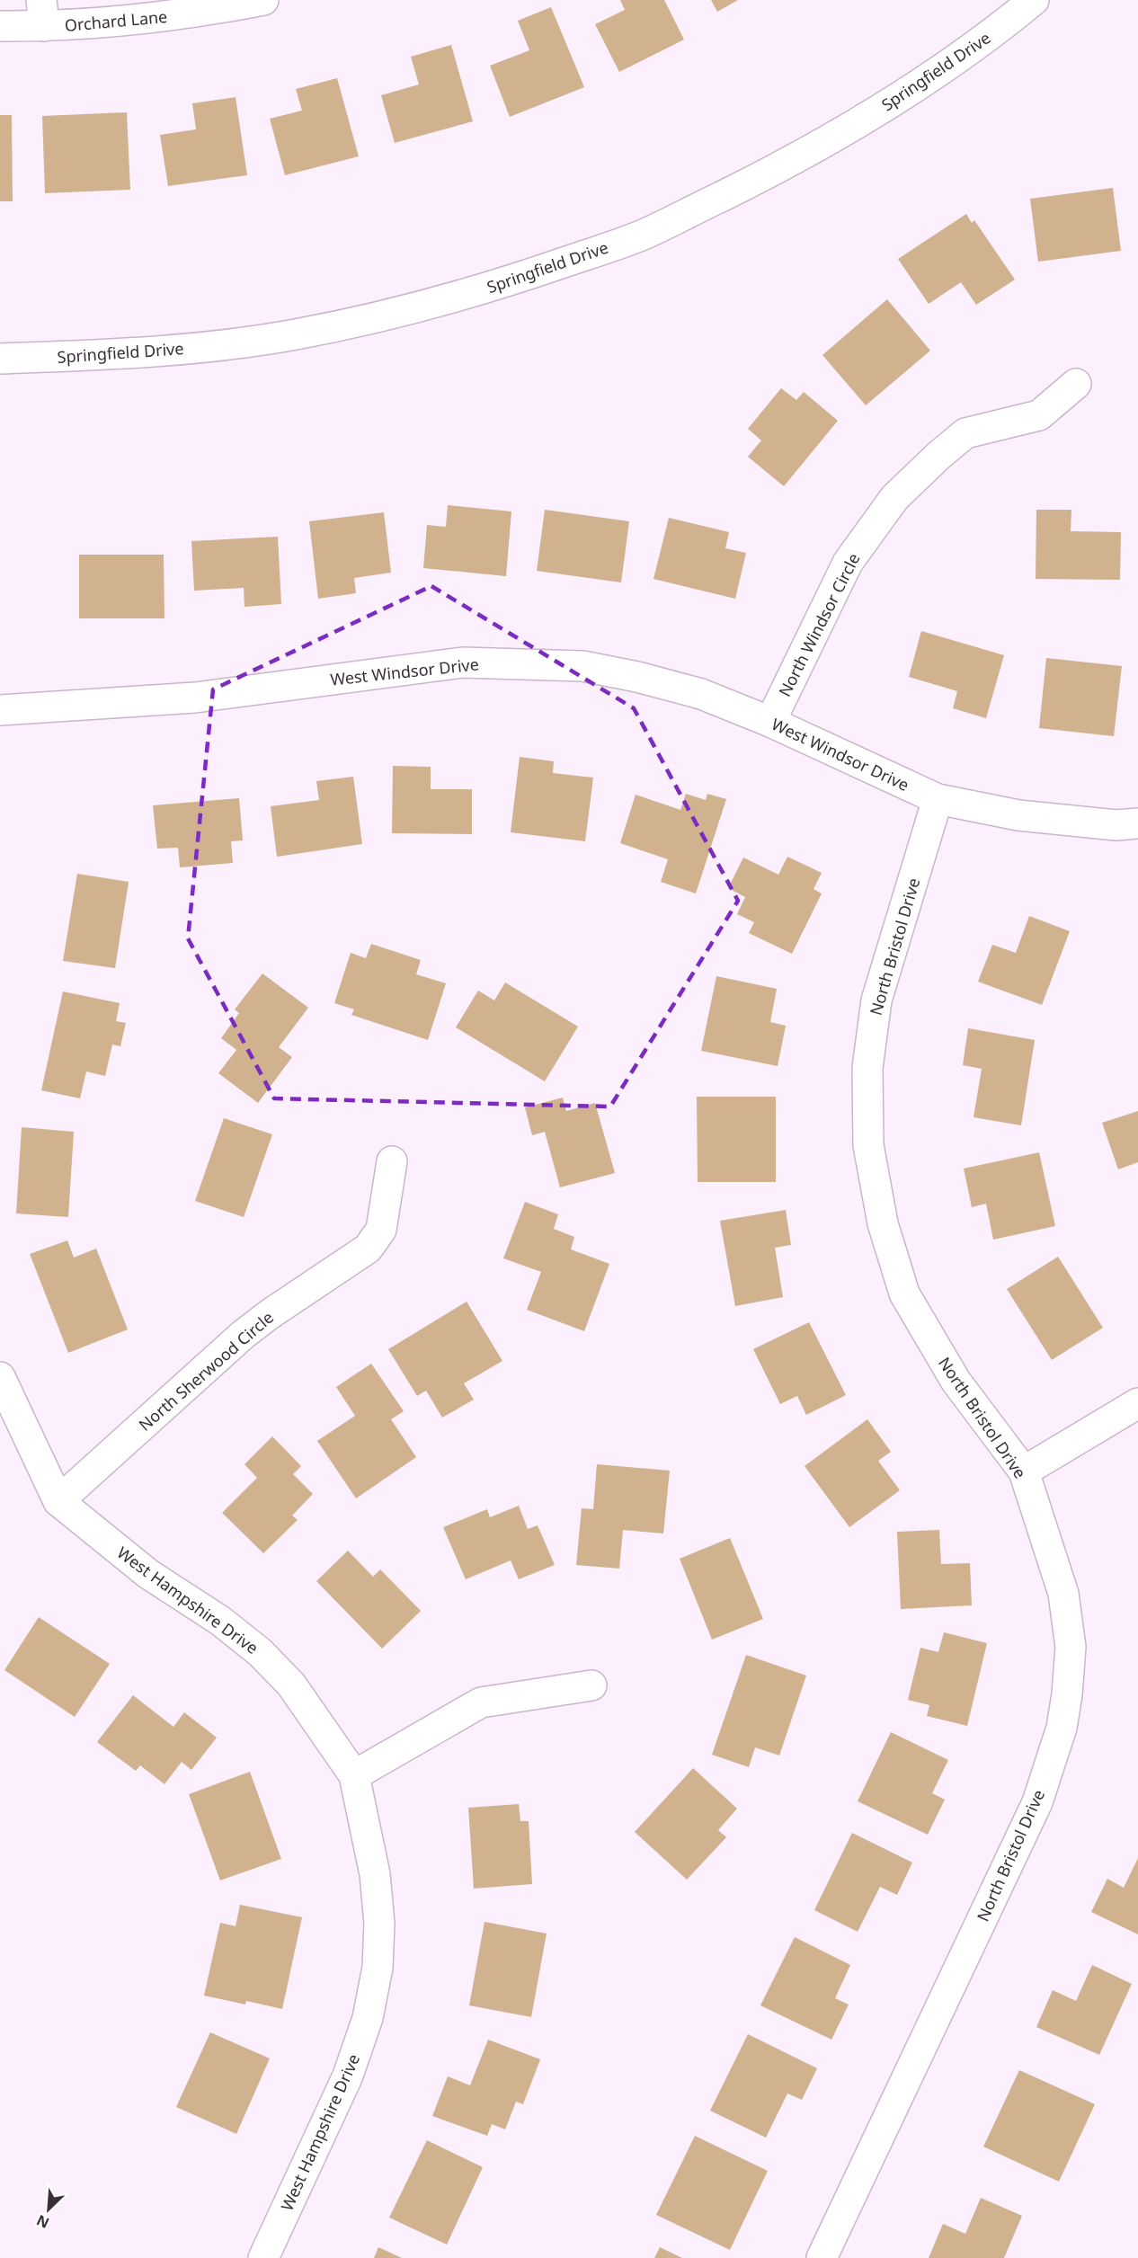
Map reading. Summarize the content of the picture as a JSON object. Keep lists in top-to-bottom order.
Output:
{
  "streets": {
    "street": [
      "Orchard Lane",
      "Springfield Drive",
      "North Windsor Circle",
      "West Windsor Drive",
      "North Bristol Drive",
      "North Sherwood Circle",
      "West Hampshire Drive"
    ]
  },
  "crossings": [
    ["North Windsor Circle", "West Windsor Drive"],
    ["West Windsor Drive", "North Bristol Drive"],
    ["North Sherwood Circle", "West Hampshire Drive"]
  ],
  "north": "bottom left"
}
